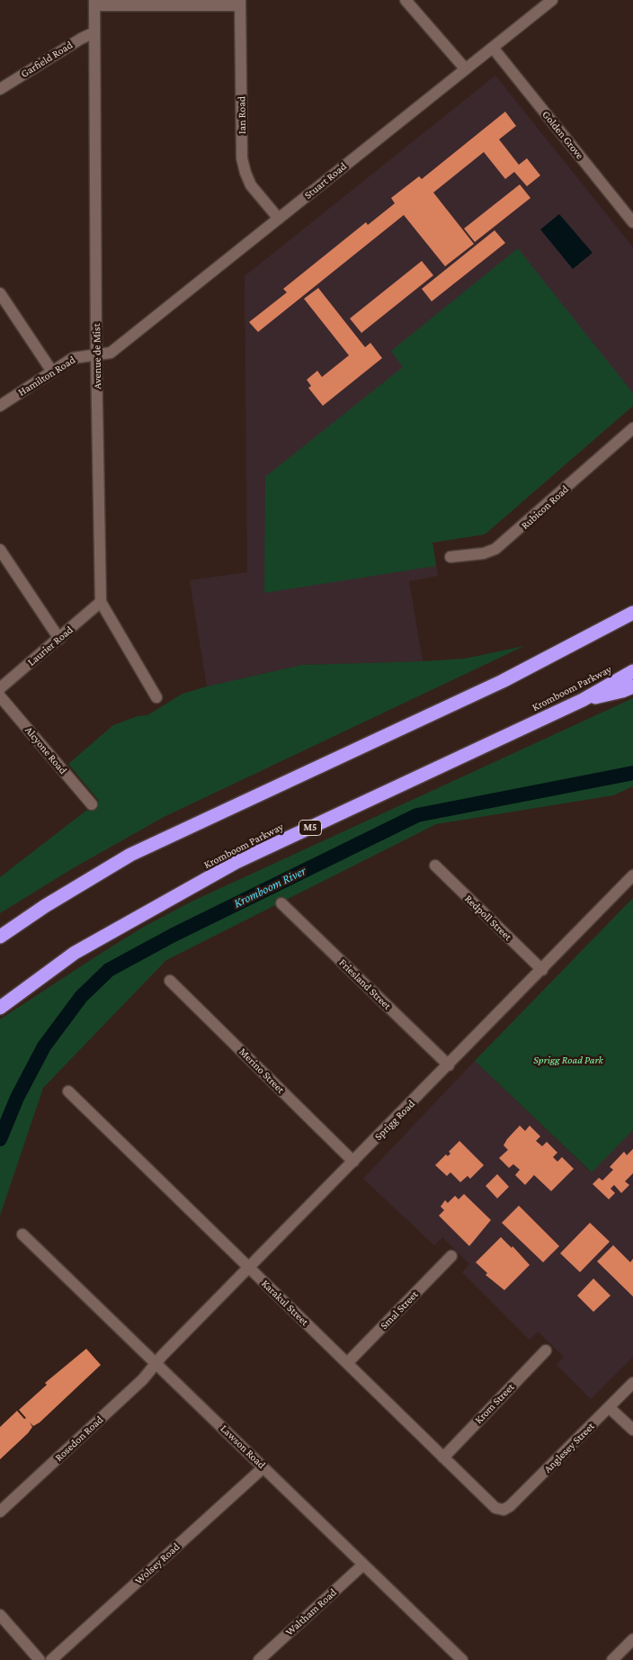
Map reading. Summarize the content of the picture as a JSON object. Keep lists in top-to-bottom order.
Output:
{
  "streets": {
    "highway": ["Kromboom Parkway", "M5"],
    "street": [
      "Garfield Road",
      "Ian Road",
      "Golden Grove",
      "Stuart Road",
      "Avenue de Mist",
      "Hamilton Road",
      "Rubicon Road",
      "Laurier Road",
      "Alcyone Road",
      "Redpoll Street",
      "Friesland Street",
      "Merino Street",
      "Sprigg Road",
      "Karakul Street",
      "Smal Street",
      "Krom Street",
      "Rosedon Road",
      "Lawson Road",
      "Anglesey Street",
      "Wolsey Road",
      "Waltham Road"
    ]
  },
  "crossings": [
    ["Garfield Road", "Avenue de Mist"],
    ["Ian Road", "Stuart Road"],
    ["Golden Grove", "Stuart Road"],
    ["Stuart Road", "Avenue de Mist"],
    ["Stuart Road", "Hamilton Road"],
    ["Avenue de Mist", "Hamilton Road"],
    ["Avenue de Mist", "Laurier Road"],
    ["Redpoll Street", "Sprigg Road"],
    ["Friesland Street", "Sprigg Road"],
    ["Merino Street", "Sprigg Road"],
    ["Sprigg Road", "Karakul Street"],
    ["Sprigg Road", "Rosedon Road"],
    ["Sprigg Road", "Lawson Road"],
    ["Karakul Street", "Smal Street"],
    ["Karakul Street", "Krom Street"],
    ["Karakul Street", "Anglesey Street"],
    ["Rosedon Road", "Lawson Road"],
    ["Lawson Road", "Wolsey Road"],
    ["Lawson Road", "Waltham Road"]
  ],
  "water": ["Kromboom River"],
  "parks": ["Sprigg Road Park"]
}
